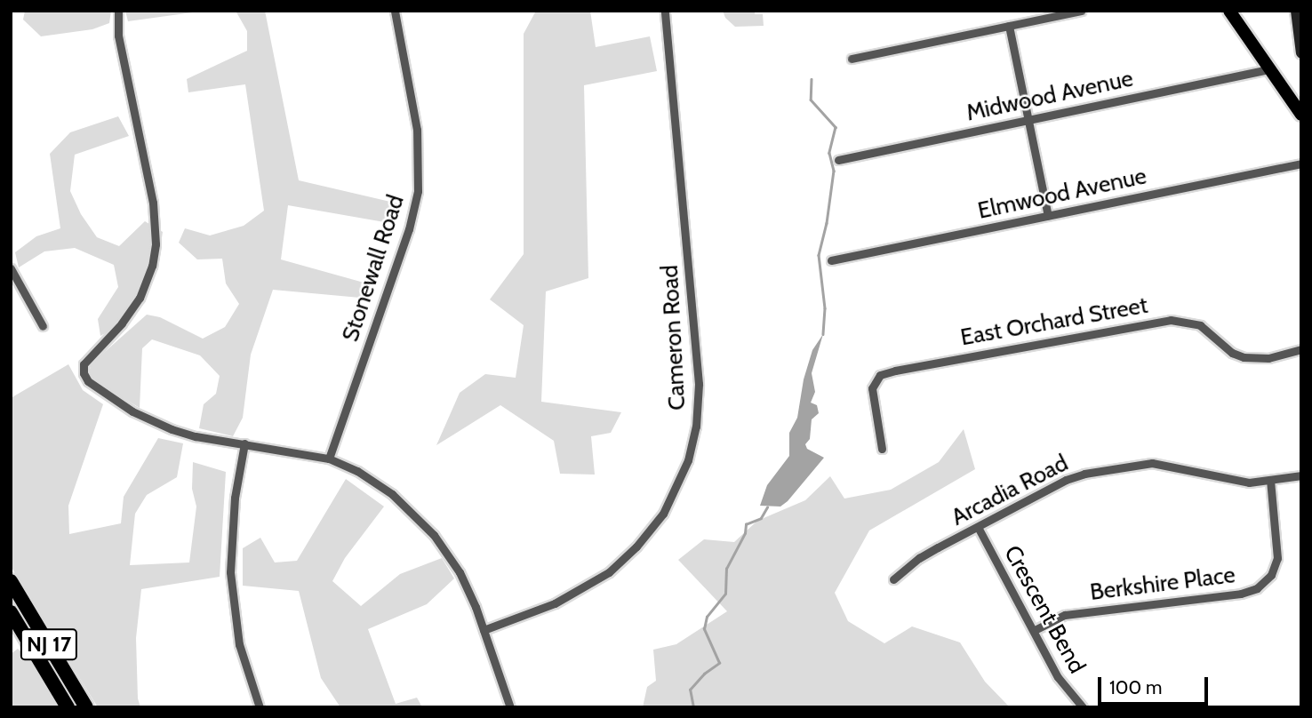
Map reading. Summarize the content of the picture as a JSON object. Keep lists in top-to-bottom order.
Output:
{
  "streets": {
    "highway": ["NJ 17"],
    "street": [
      "Midwood Avenue",
      "Elmwood Avenue",
      "Stonewall Road",
      "East Orchard Street",
      "Cameron Road",
      "Arcadia Road",
      "Berkshire Place",
      "Crescent Bend"
    ]
  },
  "crossings": [
    ["Arcadia Road", "Berkshire Place"],
    ["Arcadia Road", "Crescent Bend"],
    ["Berkshire Place", "Crescent Bend"]
  ],
  "scale_bar": "100 m"
}
